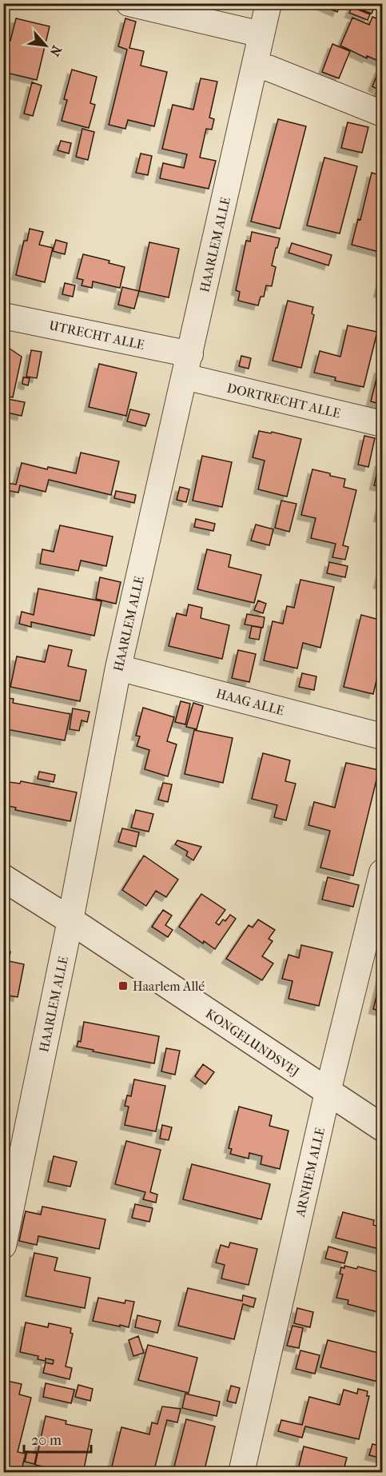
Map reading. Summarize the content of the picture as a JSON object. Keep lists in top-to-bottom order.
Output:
{
  "streets": {
    "street": [
      "HAARLEM ALLE",
      "UTRECHT ALLE",
      "DORTRECHT ALLE",
      "HAAG ALLE",
      "KONGELUNDSVEJ",
      "ARNHEM ALLE"
    ]
  },
  "crossings": [
    ["HAARLEM ALLE", "UTRECHT ALLE"],
    ["HAARLEM ALLE", "DORTRECHT ALLE"],
    ["HAARLEM ALLE", "HAAG ALLE"],
    ["HAARLEM ALLE", "KONGELUNDSVEJ"],
    ["UTRECHT ALLE", "DORTRECHT ALLE"],
    ["KONGELUNDSVEJ", "ARNHEM ALLE"]
  ],
  "places": {
    "transit": ["Haarlem Allé"]
  },
  "scale_bar": "20 m",
  "north": "bottom right"
}
